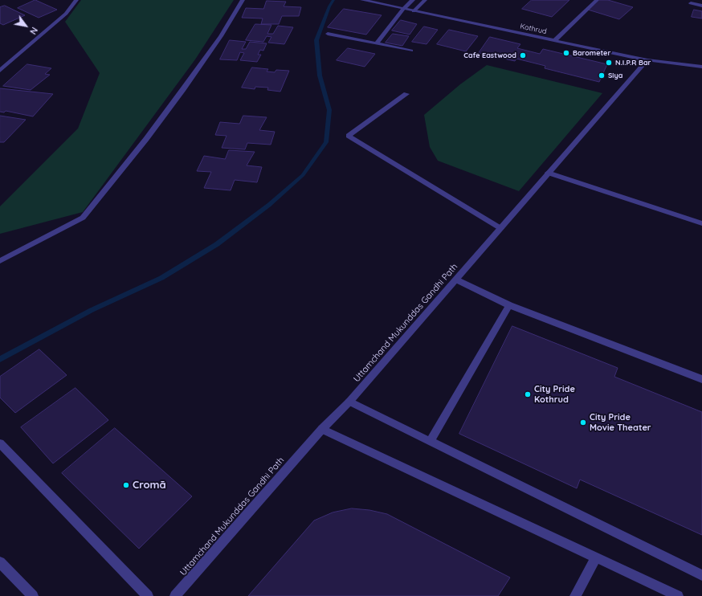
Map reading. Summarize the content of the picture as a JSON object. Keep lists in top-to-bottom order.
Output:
{
  "streets": {
    "street": ["Kothrud", "Uttamchand Mukunddas Gandhi Path"]
  },
  "crossings": [
    ["Kothrud", "Uttamchand Mukunddas Gandhi Path"]
  ],
  "places": [
    "Barometer",
    "Cafe Eastwood",
    "N.I.P.R Bar",
    "Siya",
    "City Pride Kothrud",
    "City Pride Movie Theater",
    "Cromā"
  ],
  "north": "bottom right"
}
